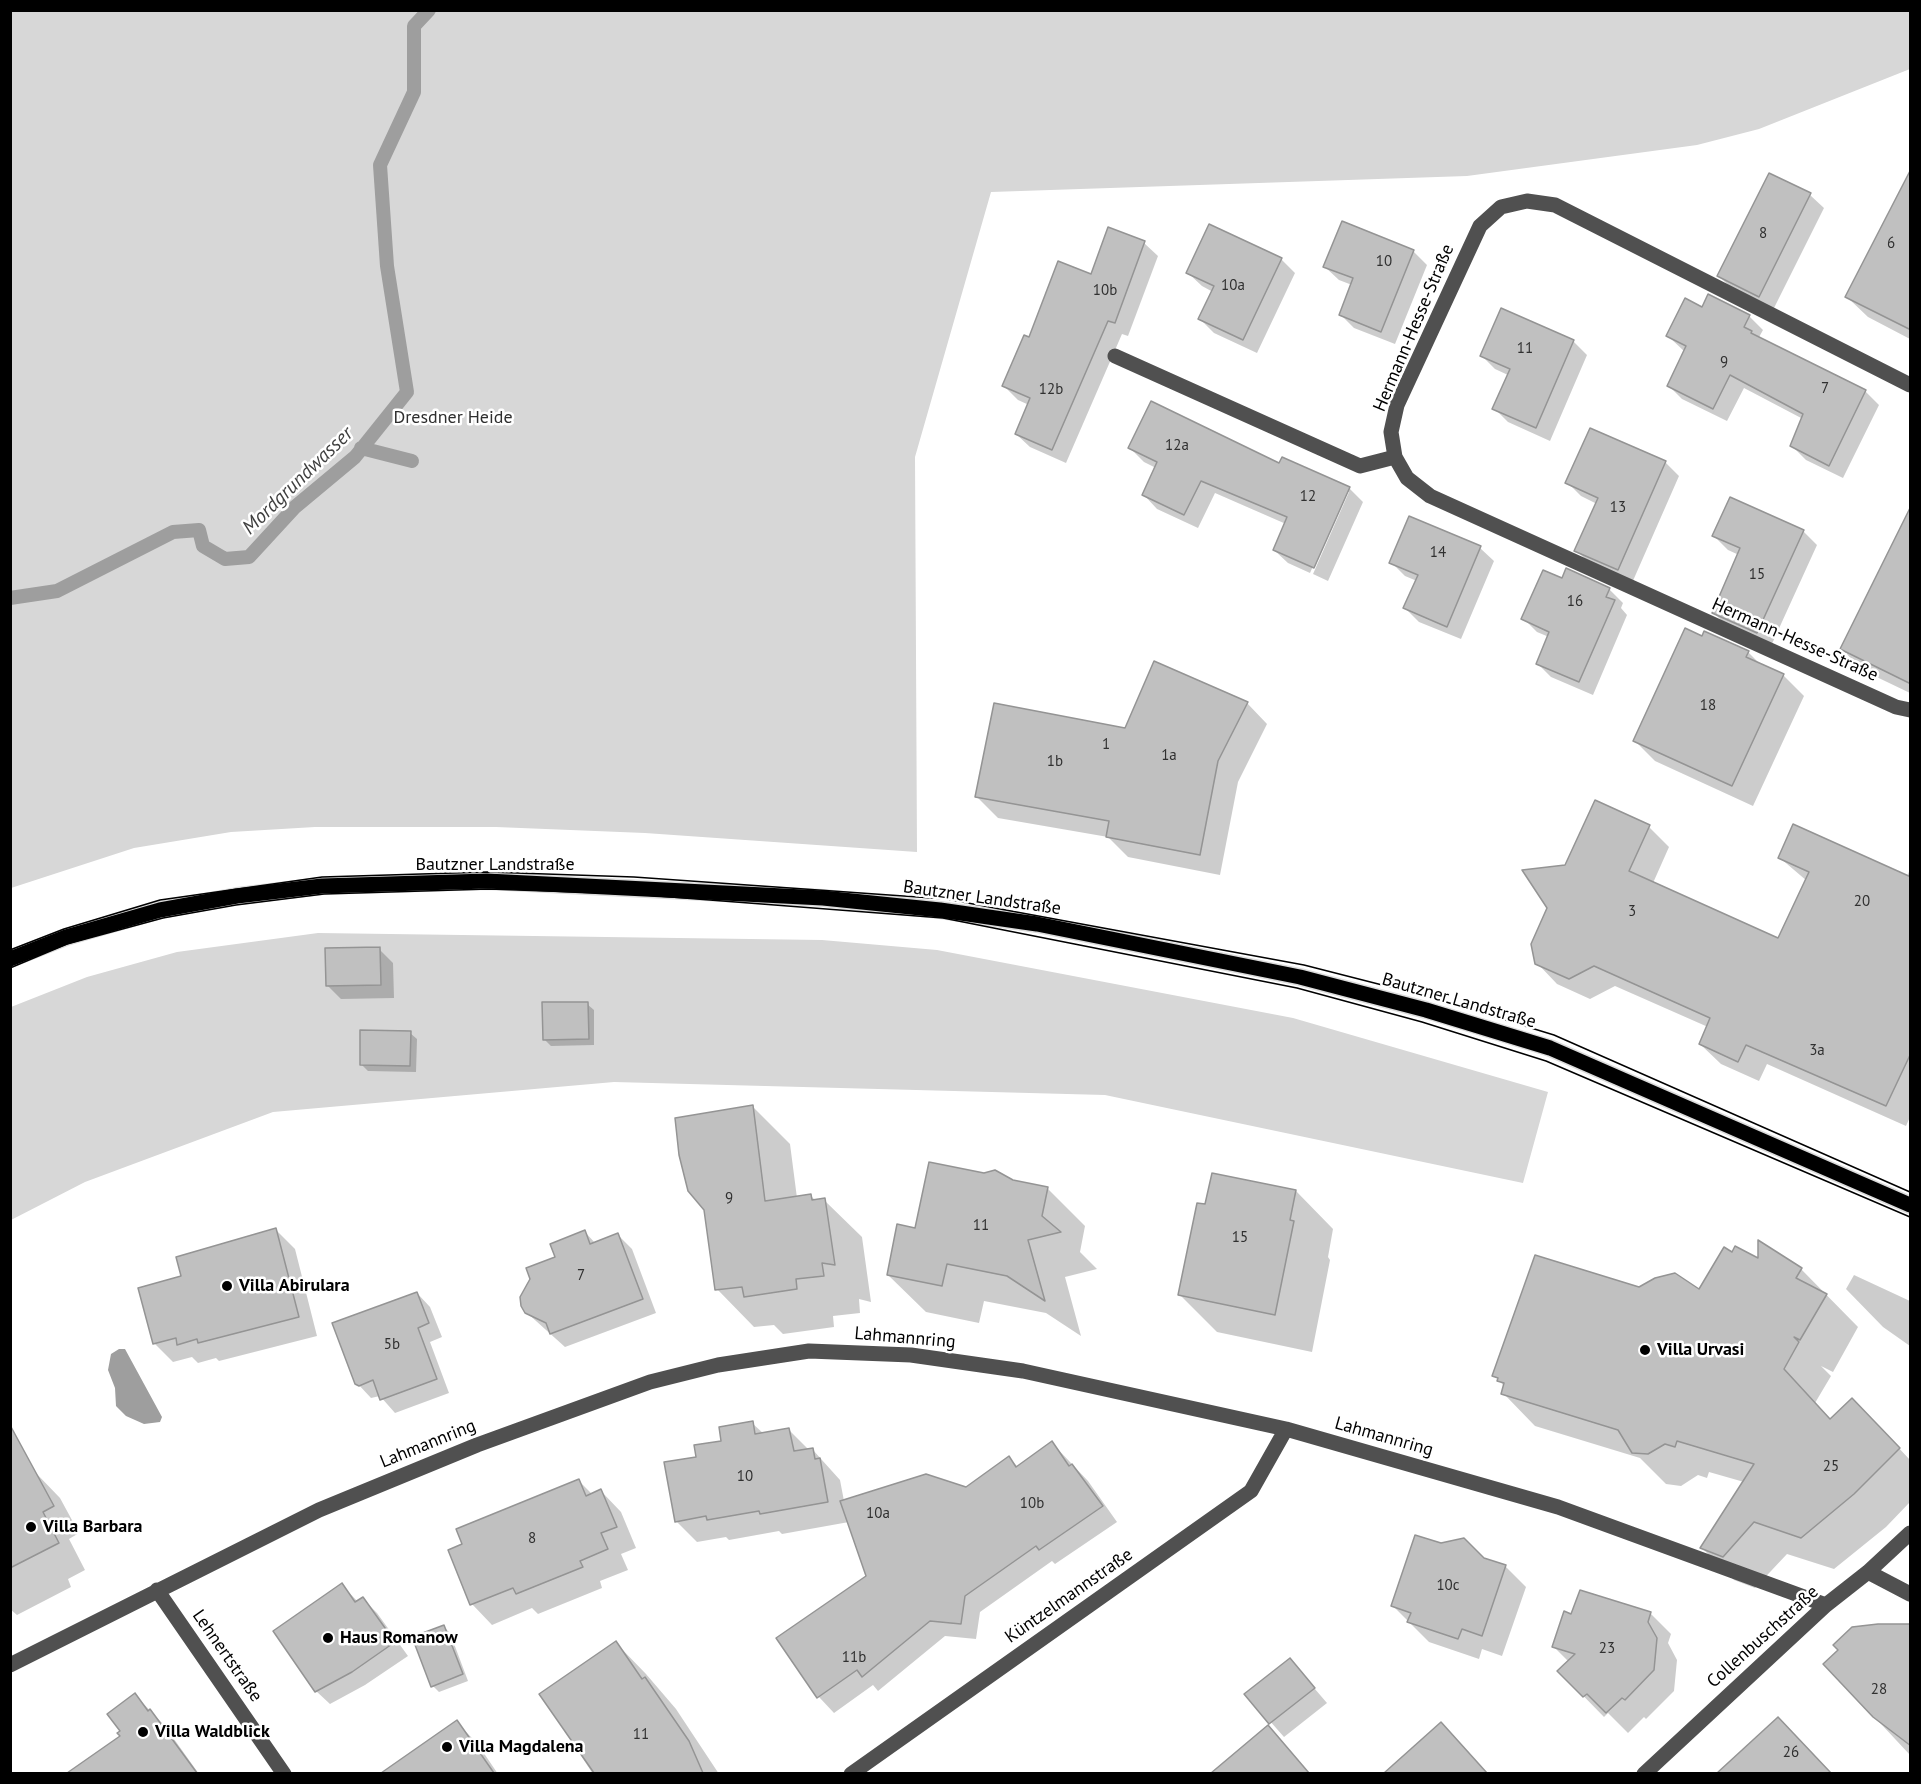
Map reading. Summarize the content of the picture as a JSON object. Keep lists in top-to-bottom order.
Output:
{
  "streets": {
    "main road": ["Bautzner Landstraße"],
    "street": [
      "Hermann-Hesse-Straße",
      "Lahmannring",
      "Küntzelmannstraße",
      "Collenbuschstraße",
      "Lehnertstraße"
    ]
  },
  "crossings": [
    ["Lahmannring", "Küntzelmannstraße"],
    ["Lahmannring", "Collenbuschstraße"],
    ["Lahmannring", "Lehnertstraße"]
  ],
  "water": ["Mordgrundwasser"],
  "parks": ["Dresdner Heide"],
  "places": [
    "Villa Abirulara",
    "Villa Urvasi",
    "Villa Barbara",
    "Haus Romanow",
    "Villa Waldblick",
    "Villa Magdalena"
  ],
  "house_numbers": [
    "8",
    "6",
    "10",
    "10a",
    "10b",
    "11",
    "9",
    "7",
    "12b",
    "12a",
    "12",
    "13",
    "14",
    "15",
    "16",
    "18",
    "1",
    "1a",
    "1b",
    "20",
    "3",
    "3a",
    "9",
    "11",
    "15",
    "7",
    "5b",
    "25",
    "10",
    "10b",
    "10a",
    "8",
    "10c",
    "23",
    "11b",
    "28",
    "11",
    "26"
  ]
}
